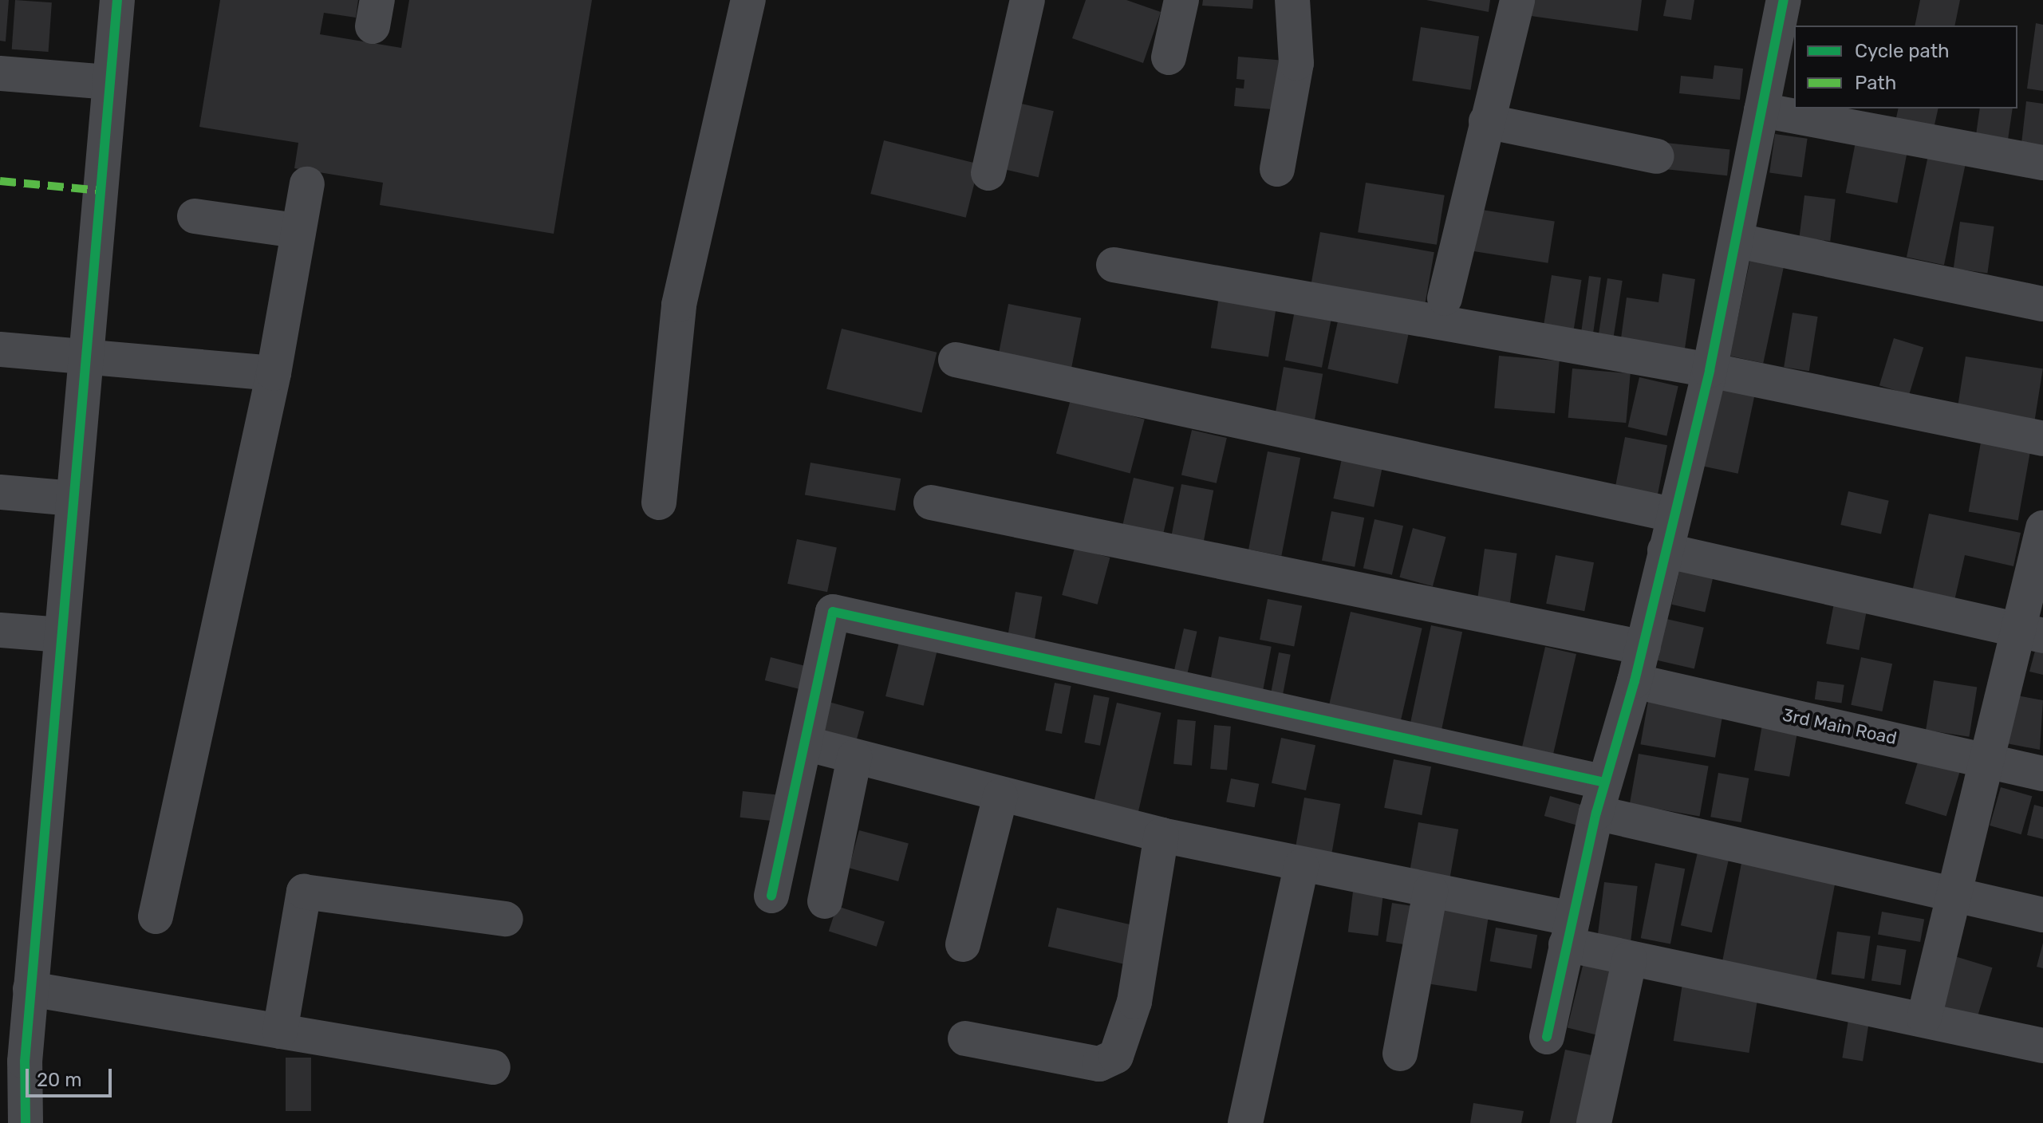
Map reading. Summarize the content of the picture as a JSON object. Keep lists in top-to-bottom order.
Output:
{
  "streets": {
    "street": ["3rd Main Road"]
  },
  "legend": ["Cycle path", "Path"],
  "scale_bar": "20 m"
}
